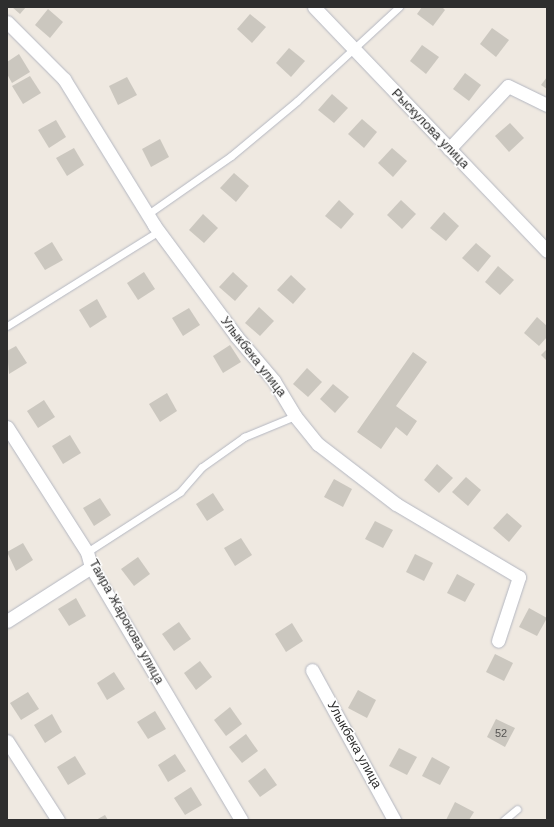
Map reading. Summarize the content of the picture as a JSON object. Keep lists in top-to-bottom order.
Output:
{
  "streets": {
    "street": ["Рыскулова улица", "Улыкбека улица", "Таира Жарокова улица"]
  },
  "house_numbers": ["52"]
}
